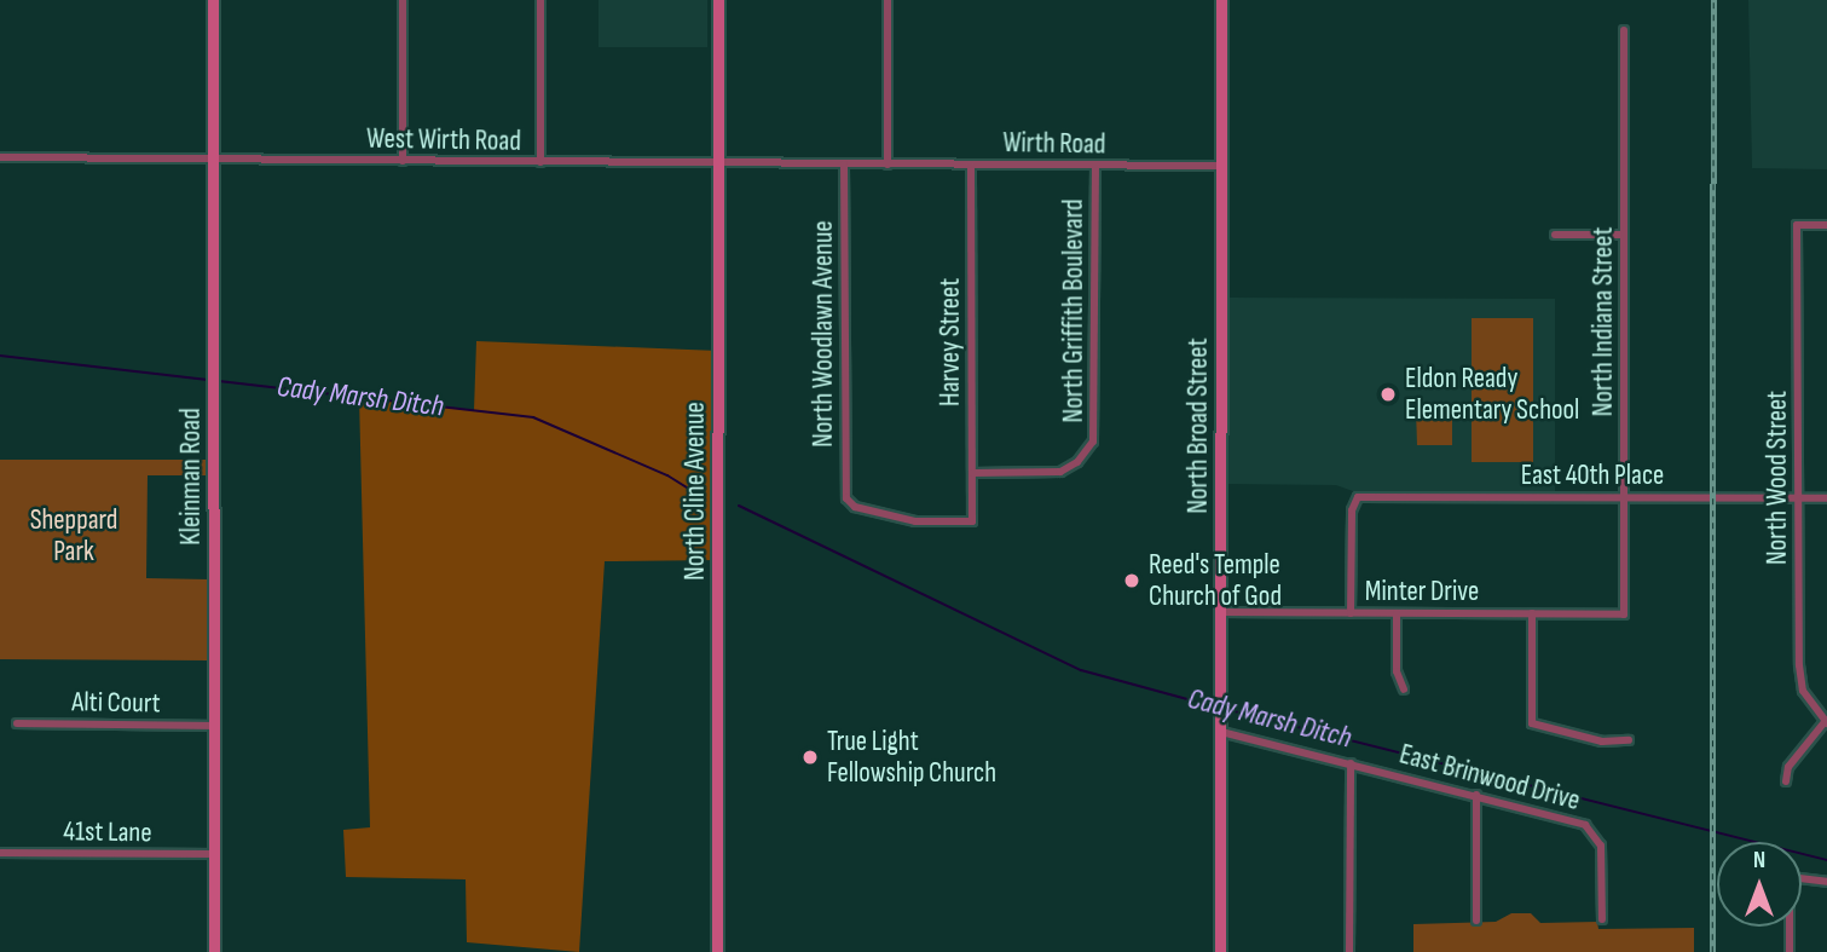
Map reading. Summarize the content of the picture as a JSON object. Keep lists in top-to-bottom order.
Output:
{
  "streets": {
    "street": [
      "West Wirth Road",
      "Wirth Road",
      "North Griffith Boulevard",
      "North Indiana Street",
      "North Woodlawn Avenue",
      "Harvey Street",
      "North Broad Street",
      "East 40th Place",
      "Kleinman Road",
      "North Wood Street",
      "North Cline Avenue",
      "Minter Drive",
      "Alti Court",
      "East Brinwood Drive",
      "41st Lane"
    ]
  },
  "crossings": [
    ["West Wirth Road", "Wirth Road"],
    ["West Wirth Road", "North Woodlawn Avenue"],
    ["West Wirth Road", "Kleinman Road"],
    ["West Wirth Road", "North Cline Avenue"],
    ["Wirth Road", "North Griffith Boulevard"],
    ["Wirth Road", "Harvey Street"],
    ["Wirth Road", "North Broad Street"],
    ["North Griffith Boulevard", "Harvey Street"],
    ["North Indiana Street", "East 40th Place"],
    ["North Indiana Street", "Minter Drive"],
    ["North Woodlawn Avenue", "Harvey Street"],
    ["North Broad Street", "Minter Drive"],
    ["North Broad Street", "East Brinwood Drive"],
    ["East 40th Place", "North Wood Street"],
    ["East 40th Place", "Minter Drive"],
    ["Kleinman Road", "Alti Court"],
    ["Kleinman Road", "41st Lane"]
  ],
  "water": ["Cady Marsh Ditch"],
  "parks": ["Sheppard Park"],
  "places": ["Eldon Ready Elementary School", "Reed's Temple Church of God", "True Light Fellowship Church"],
  "north": "top"
}
